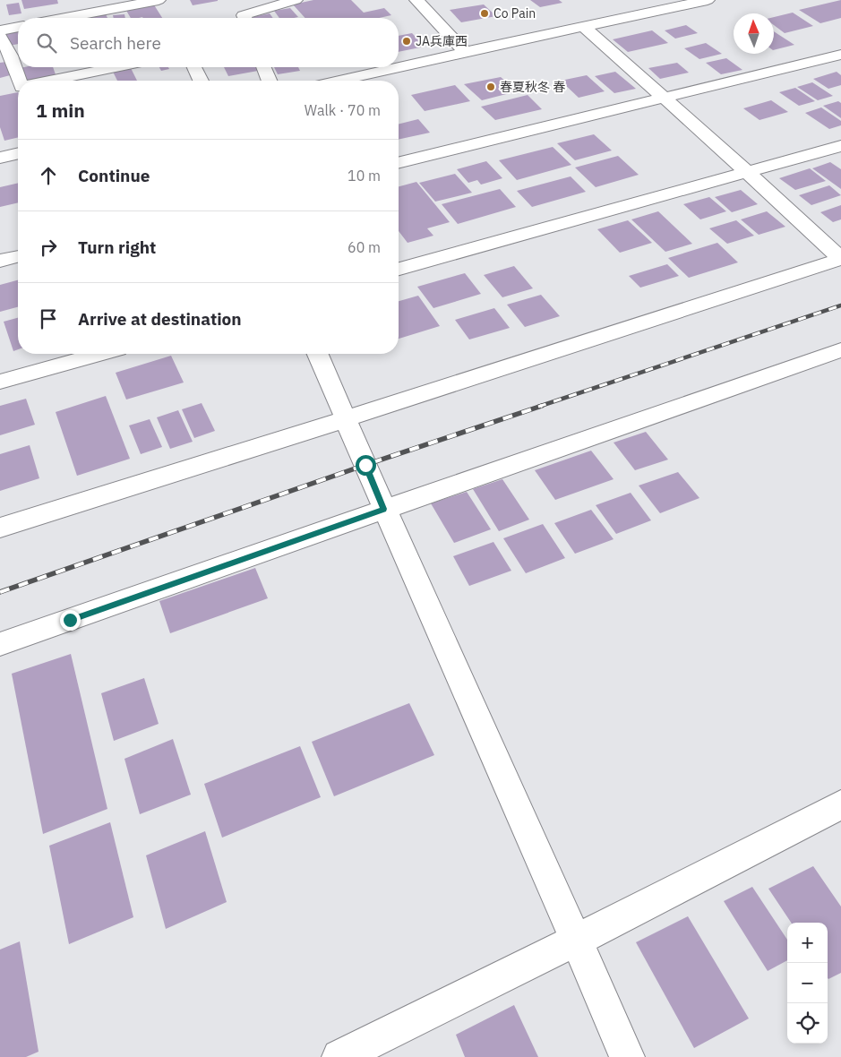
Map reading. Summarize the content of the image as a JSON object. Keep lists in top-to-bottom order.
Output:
{
  "places": ["Co Pain", "JA兵庫西", "春夏秋冬 春"],
  "north": "top",
  "page": {
    "search": "Search here",
    "heading": ["1 min", "Walk · 70 m"],
    "list": [
      ["Continue", "10 m"],
      ["Turn right", "60 m"],
      "Arrive at destination"
    ],
    "map_buttons": ["+", "−"]
  }
}
